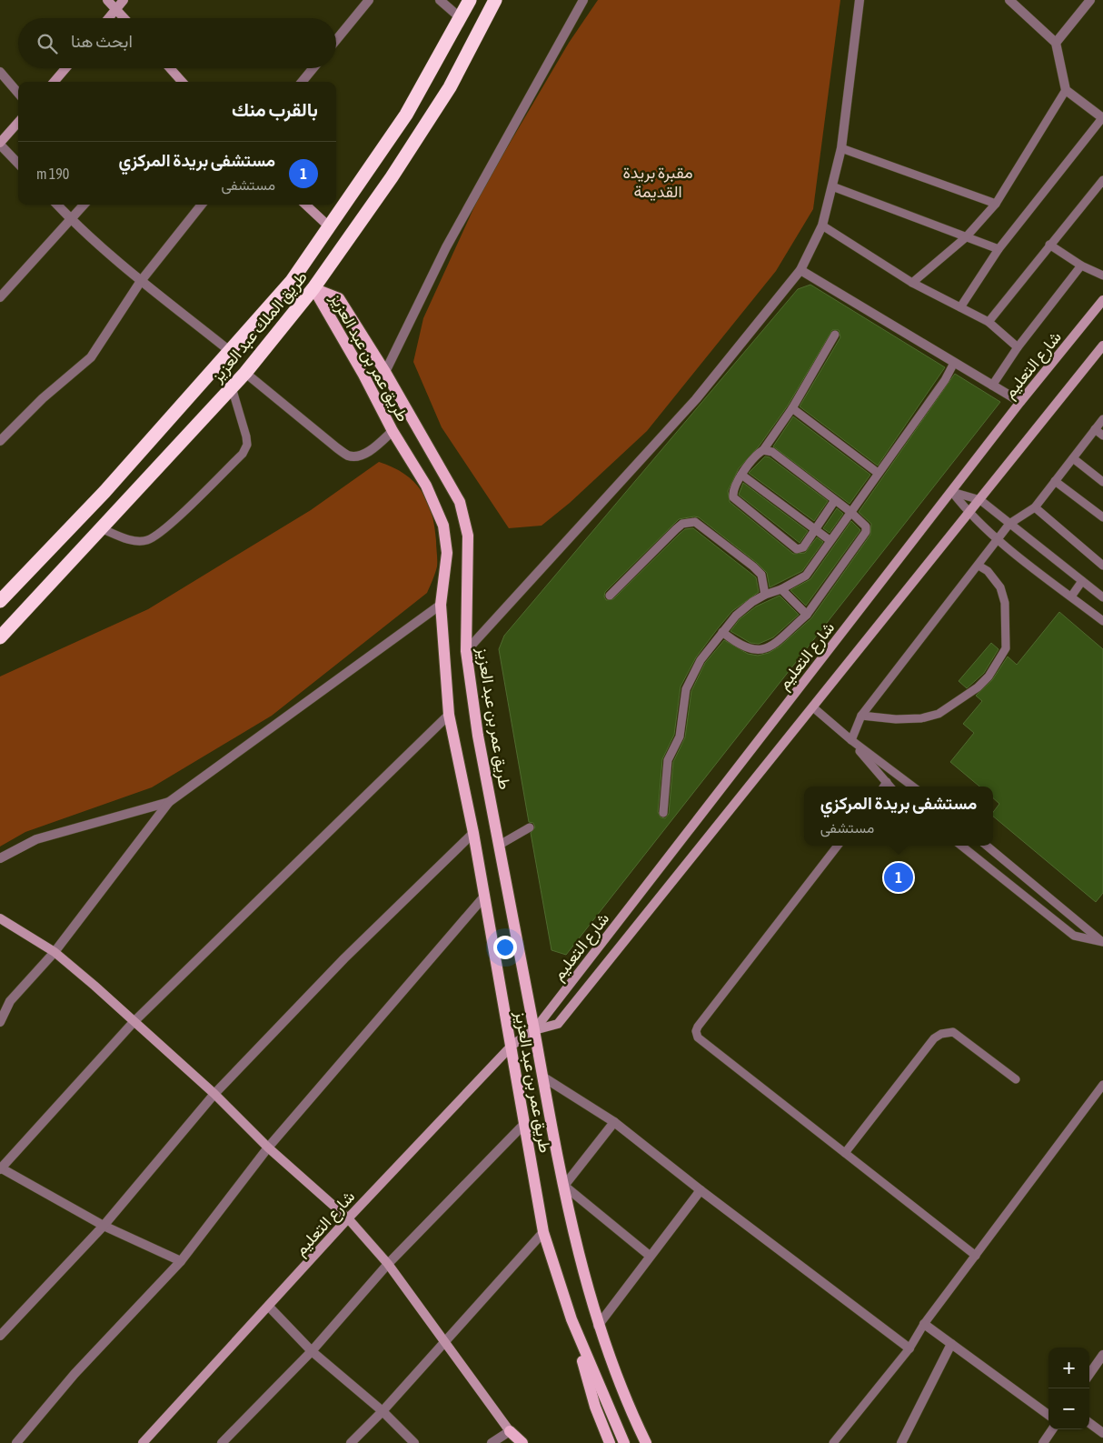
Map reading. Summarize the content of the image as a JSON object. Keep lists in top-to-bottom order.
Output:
{
  "streets": {
    "highway": ["طريق الملك عبد العزيز"],
    "main road": ["طريق عمر بن عبد العزيز"],
    "street": ["شارع التعليم"]
  },
  "crossings": [
    ["طريق الملك عبد العزيز", "طريق عمر بن عبد العزيز"],
    ["طريق عمر بن عبد العزيز", "شارع التعليم"]
  ],
  "parks": ["مقبرة بريدة القديمة"],
  "page": {
    "search": "ابحث هنا",
    "heading": "بالقرب منك",
    "list": [
      {
        "mark": "1",
        "name": "مستشفى بريدة المركزي",
        "note": "مستشفى",
        "value": "190 m"
      }
    ],
    "popup": ["مستشفى بريدة المركزي", "مستشفى"],
    "pins": "1",
    "map_buttons": ["+", "−"]
  }
}
